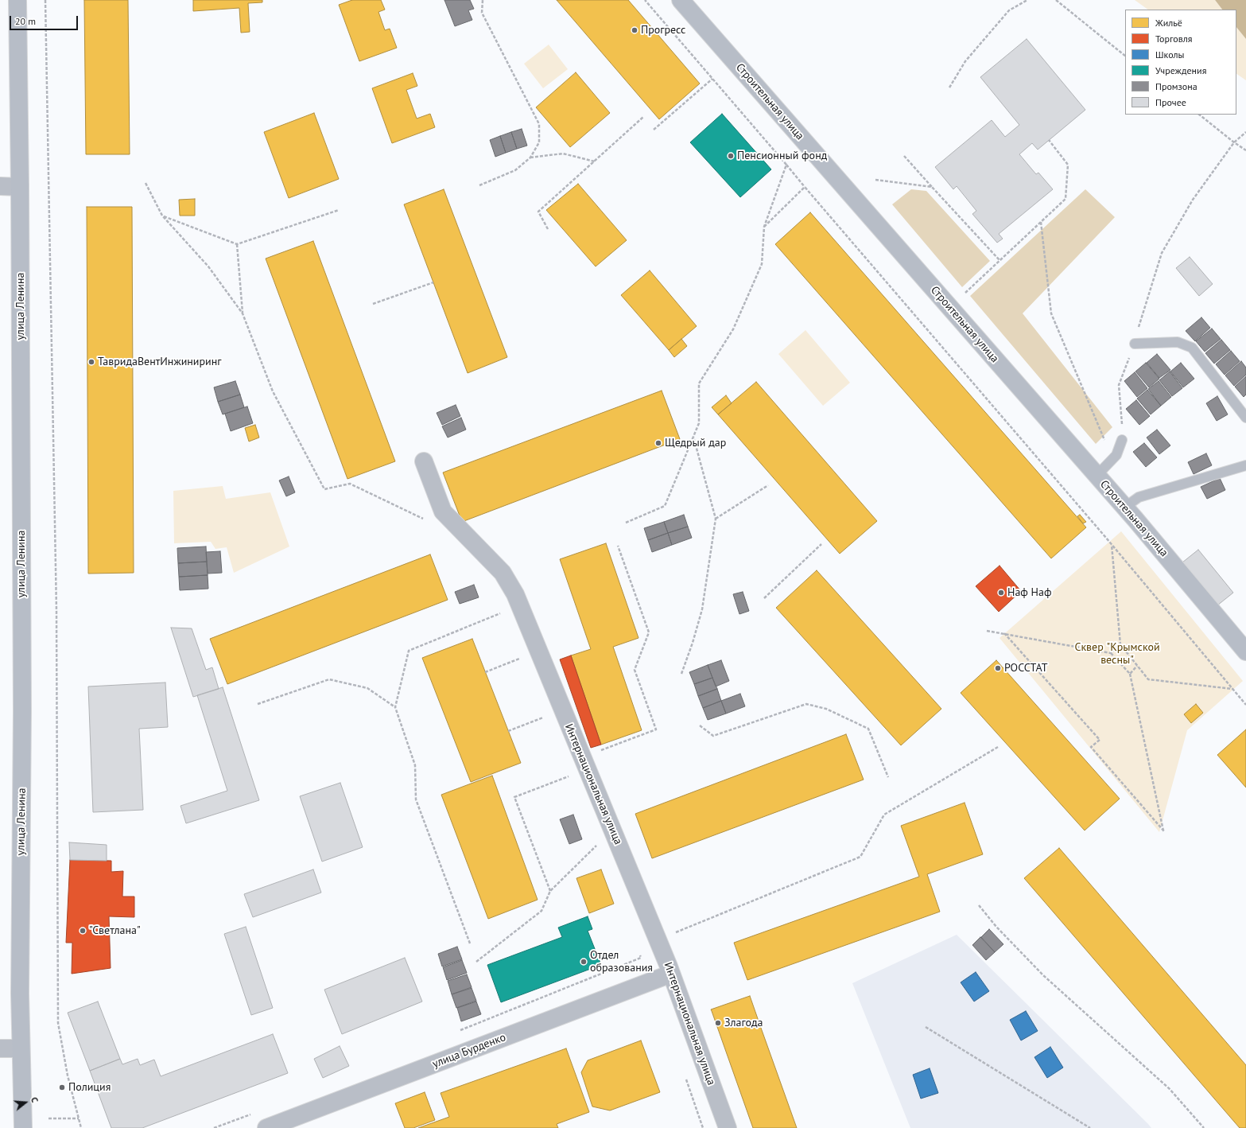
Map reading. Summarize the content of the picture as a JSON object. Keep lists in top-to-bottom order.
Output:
{
  "streets": {
    "street": [
      "Строительная улица",
      "улица Ленина",
      "Интернациональная улица",
      "улица Бурденко"
    ]
  },
  "crossings": [
    ["Интернациональная улица", "улица Бурденко"]
  ],
  "parks": ["Сквер \"Крымской весны\""],
  "places": [
    "Прогресс",
    "Пенсионный фонд",
    "ТавридаВентИнжиниринг",
    "Щедрый дар",
    "Наф Наф",
    "РОССТАТ",
    "\"Светлана\"",
    "Отдел образования",
    "Злагода",
    "Полиция"
  ],
  "legend": [
    "Жильё",
    "Торговля",
    "Школы",
    "Учреждения",
    "Промзона",
    "Прочее"
  ],
  "scale_bar": "20 m",
  "north": "right"
}
